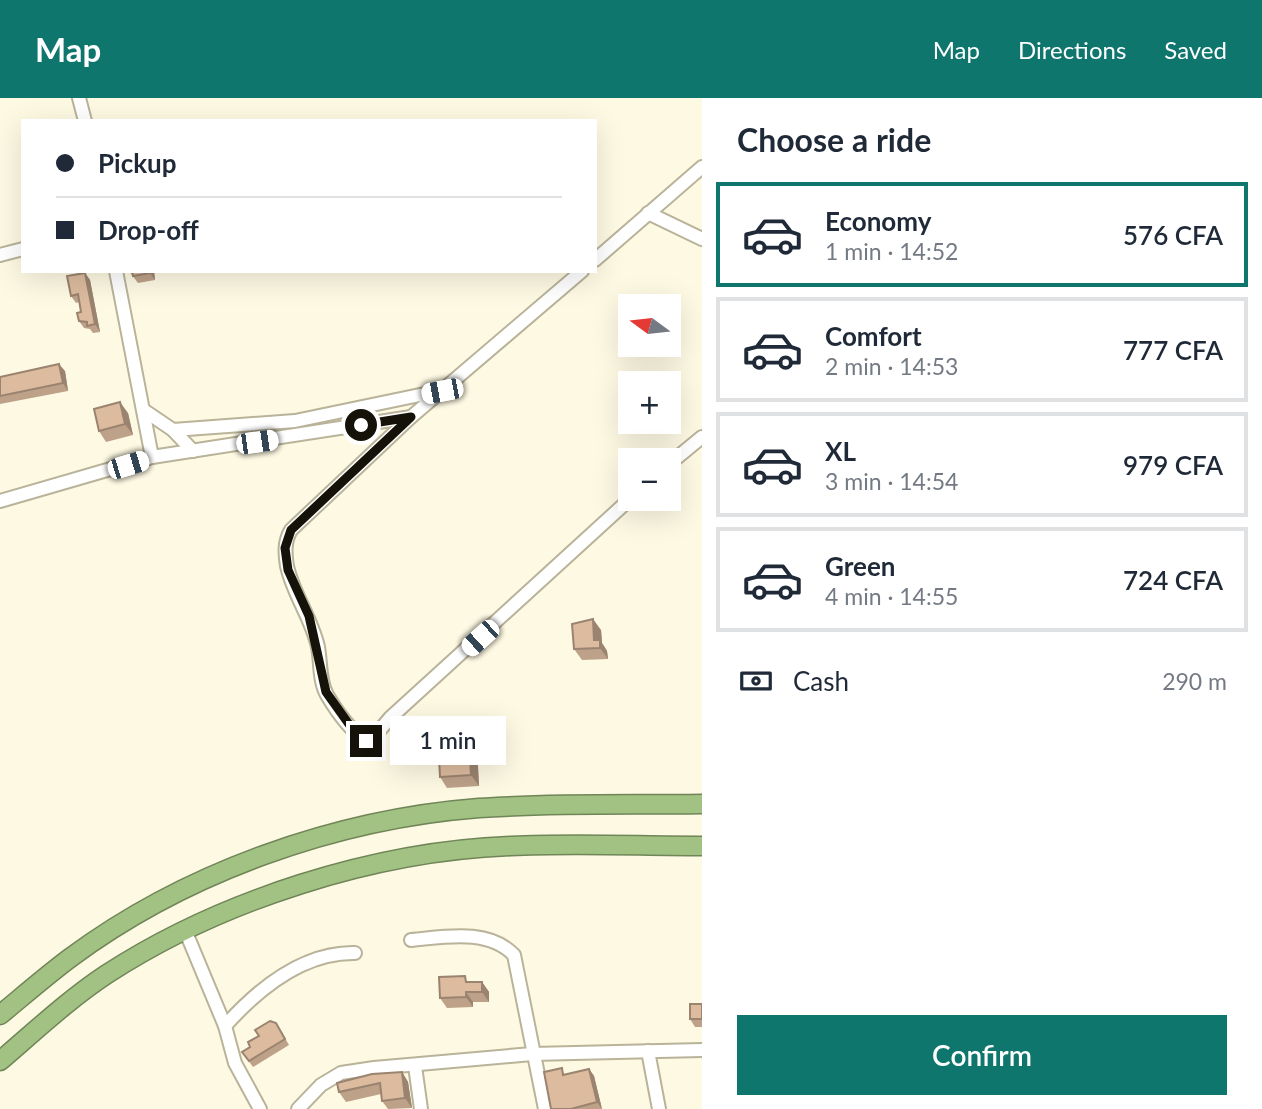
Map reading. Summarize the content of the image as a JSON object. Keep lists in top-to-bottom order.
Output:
{
  "north": "left",
  "page": {
    "header": "Map",
    "nav": ["Map", "Directions", "Saved"],
    "heading": "Choose a ride",
    "banner": ["Pickup", "Drop-off"],
    "list": [
      {
        "name": "Economy",
        "note": "1 min · 14:52",
        "value": "576 CFA"
      },
      {
        "name": "Comfort",
        "note": "2 min · 14:53",
        "value": "777 CFA"
      },
      {
        "name": "XL",
        "note": "3 min · 14:54",
        "value": "979 CFA"
      },
      {
        "name": "Green",
        "note": "4 min · 14:55",
        "value": "724 CFA"
      }
    ],
    "map_buttons": ["+", "−"],
    "pay": ["Cash", "290 m"],
    "bubble": "1 min",
    "buttons": "Confirm"
  }
}
